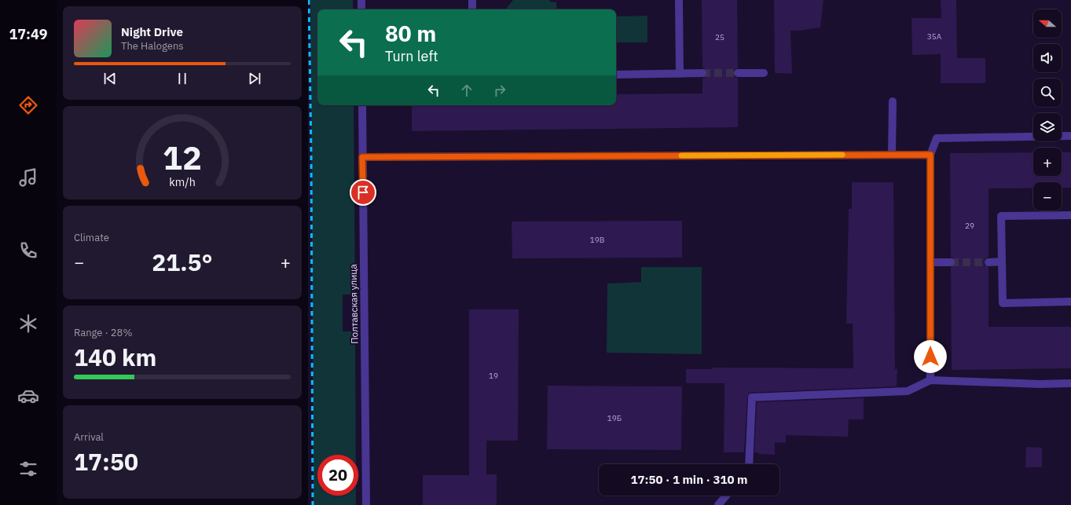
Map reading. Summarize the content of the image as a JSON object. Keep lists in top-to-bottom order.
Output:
{
  "streets": {
    "street": ["Полтавская улица"]
  },
  "house_numbers": [
    "35А",
    "25",
    "29",
    "19В",
    "19",
    "19Б"
  ],
  "north": "left",
  "page": {
    "tabs": "17:49",
    "map_buttons": ["+", "−"],
    "turn": ["80 m", "Turn left"],
    "song": ["Night Drive", "The Halogens"],
    "tile": [
      "Climate",
      ["Range · 28%", "140 km"],
      ["Arrival", "17:50"]
    ],
    "heat": ["−", "21.5°", "+"],
    "limit": "20",
    "trip": "17:50 · 1 min · 310 m",
    "gauge": ["12", "km/h"]
  }
}
